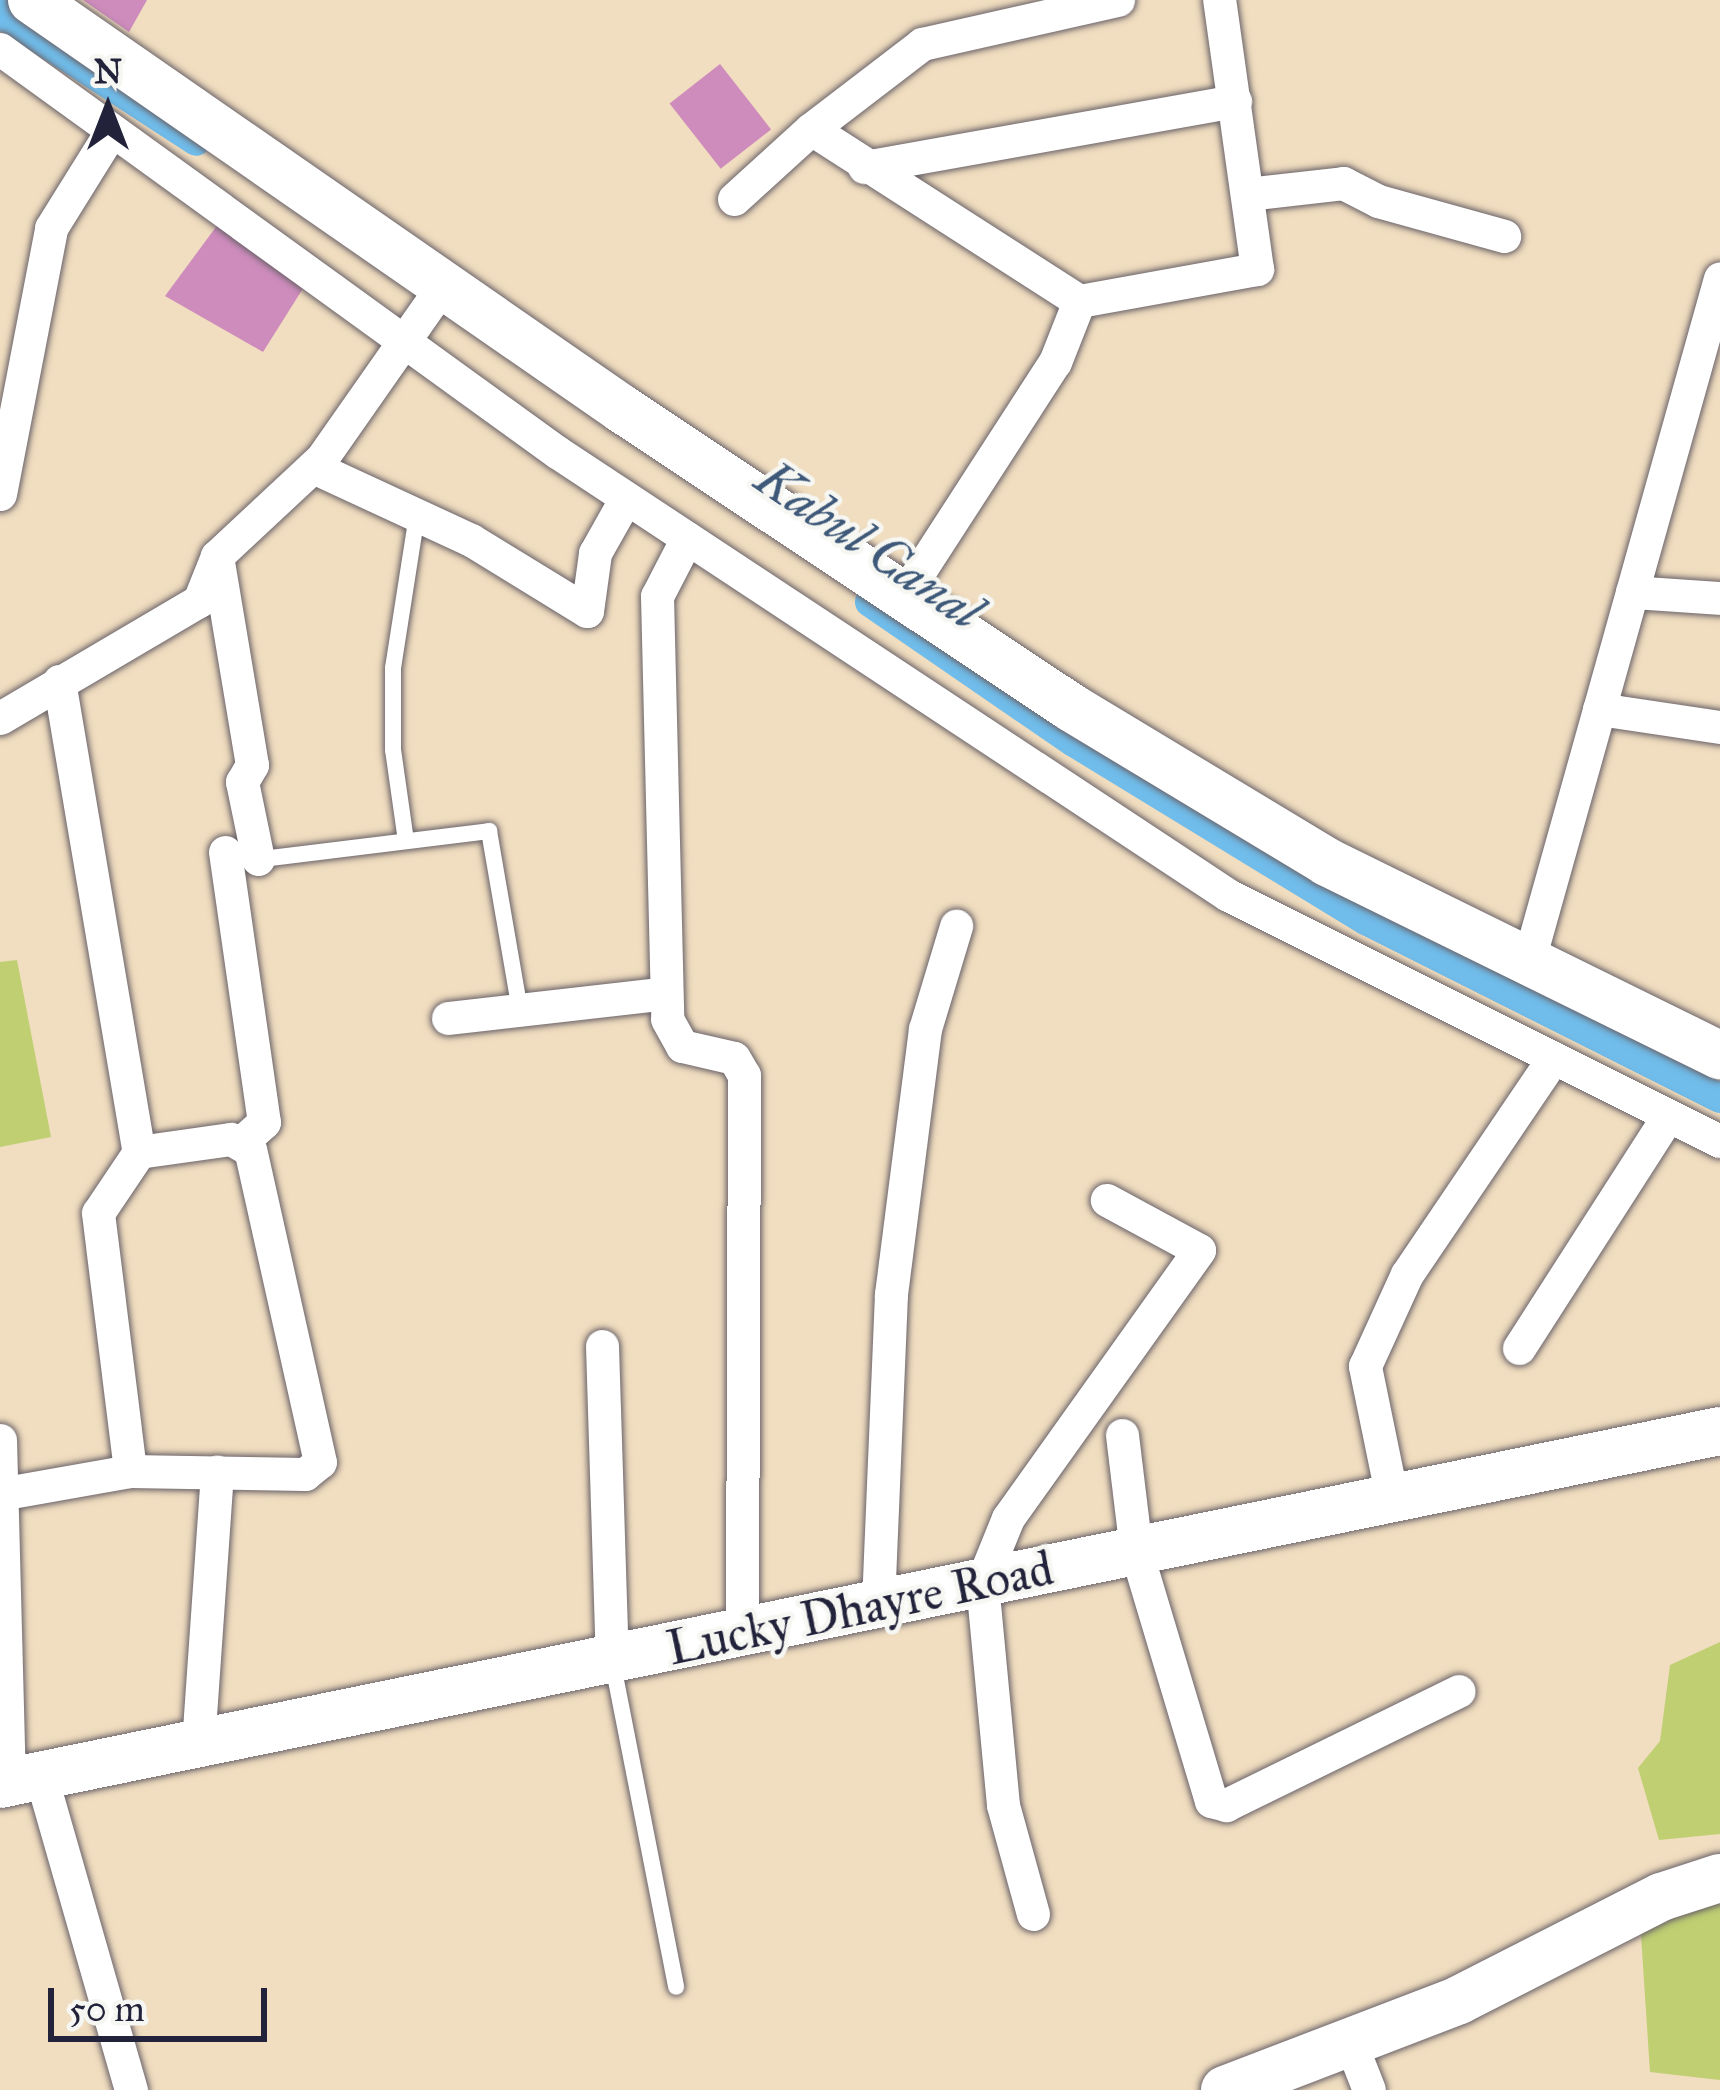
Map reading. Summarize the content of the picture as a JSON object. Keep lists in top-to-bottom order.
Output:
{
  "streets": {
    "main road": ["Lucky Dhayre Road"]
  },
  "water": ["Kabul Canal"],
  "scale_bar": "50 m",
  "north": "top"
}
